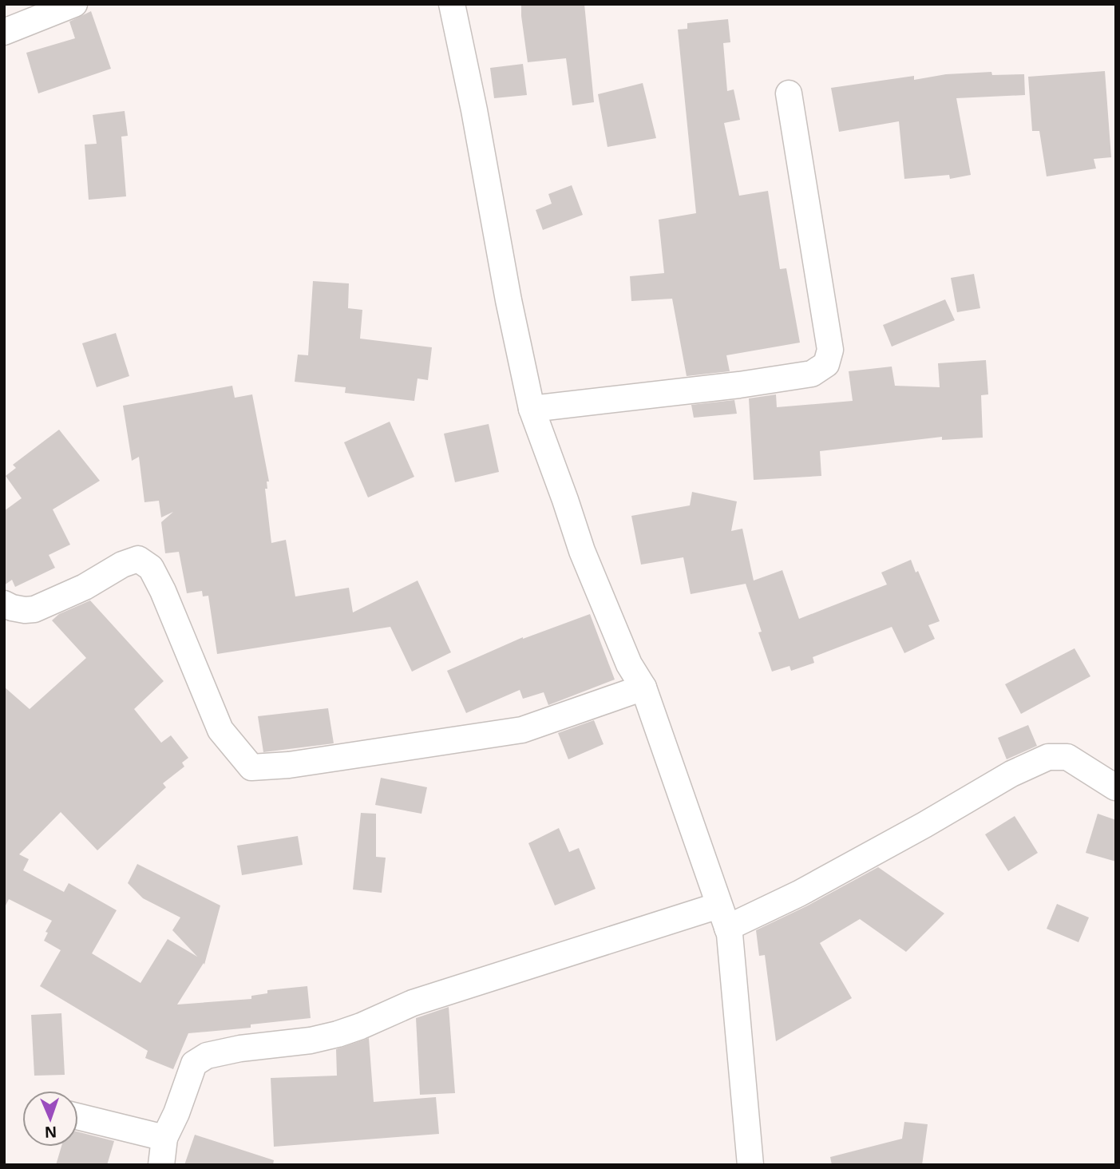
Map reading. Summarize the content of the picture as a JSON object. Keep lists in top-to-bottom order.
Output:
{
  "north": "bottom"
}
